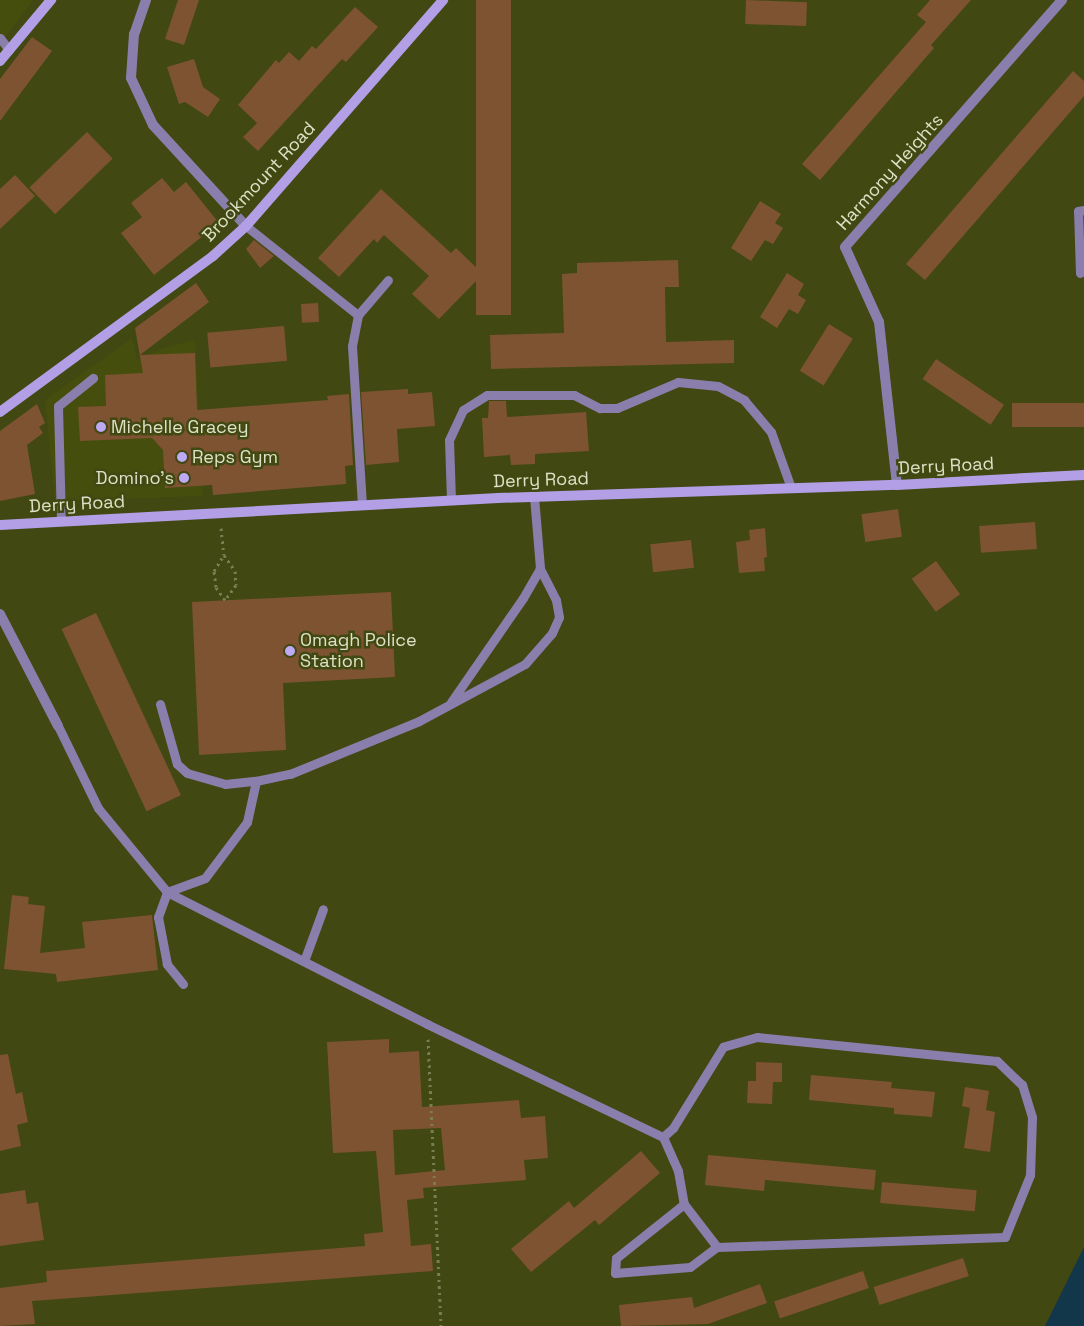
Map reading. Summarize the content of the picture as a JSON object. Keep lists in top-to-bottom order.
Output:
{
  "streets": {
    "main road": ["Brookmount Road", "Derry Road"],
    "street": ["Harmony Heights"]
  },
  "crossings": [
    ["Harmony Heights", "Derry Road"]
  ],
  "places": [
    "Michelle Gracey",
    "Reps Gym",
    "Domino's",
    "Omagh Police Station"
  ]
}
